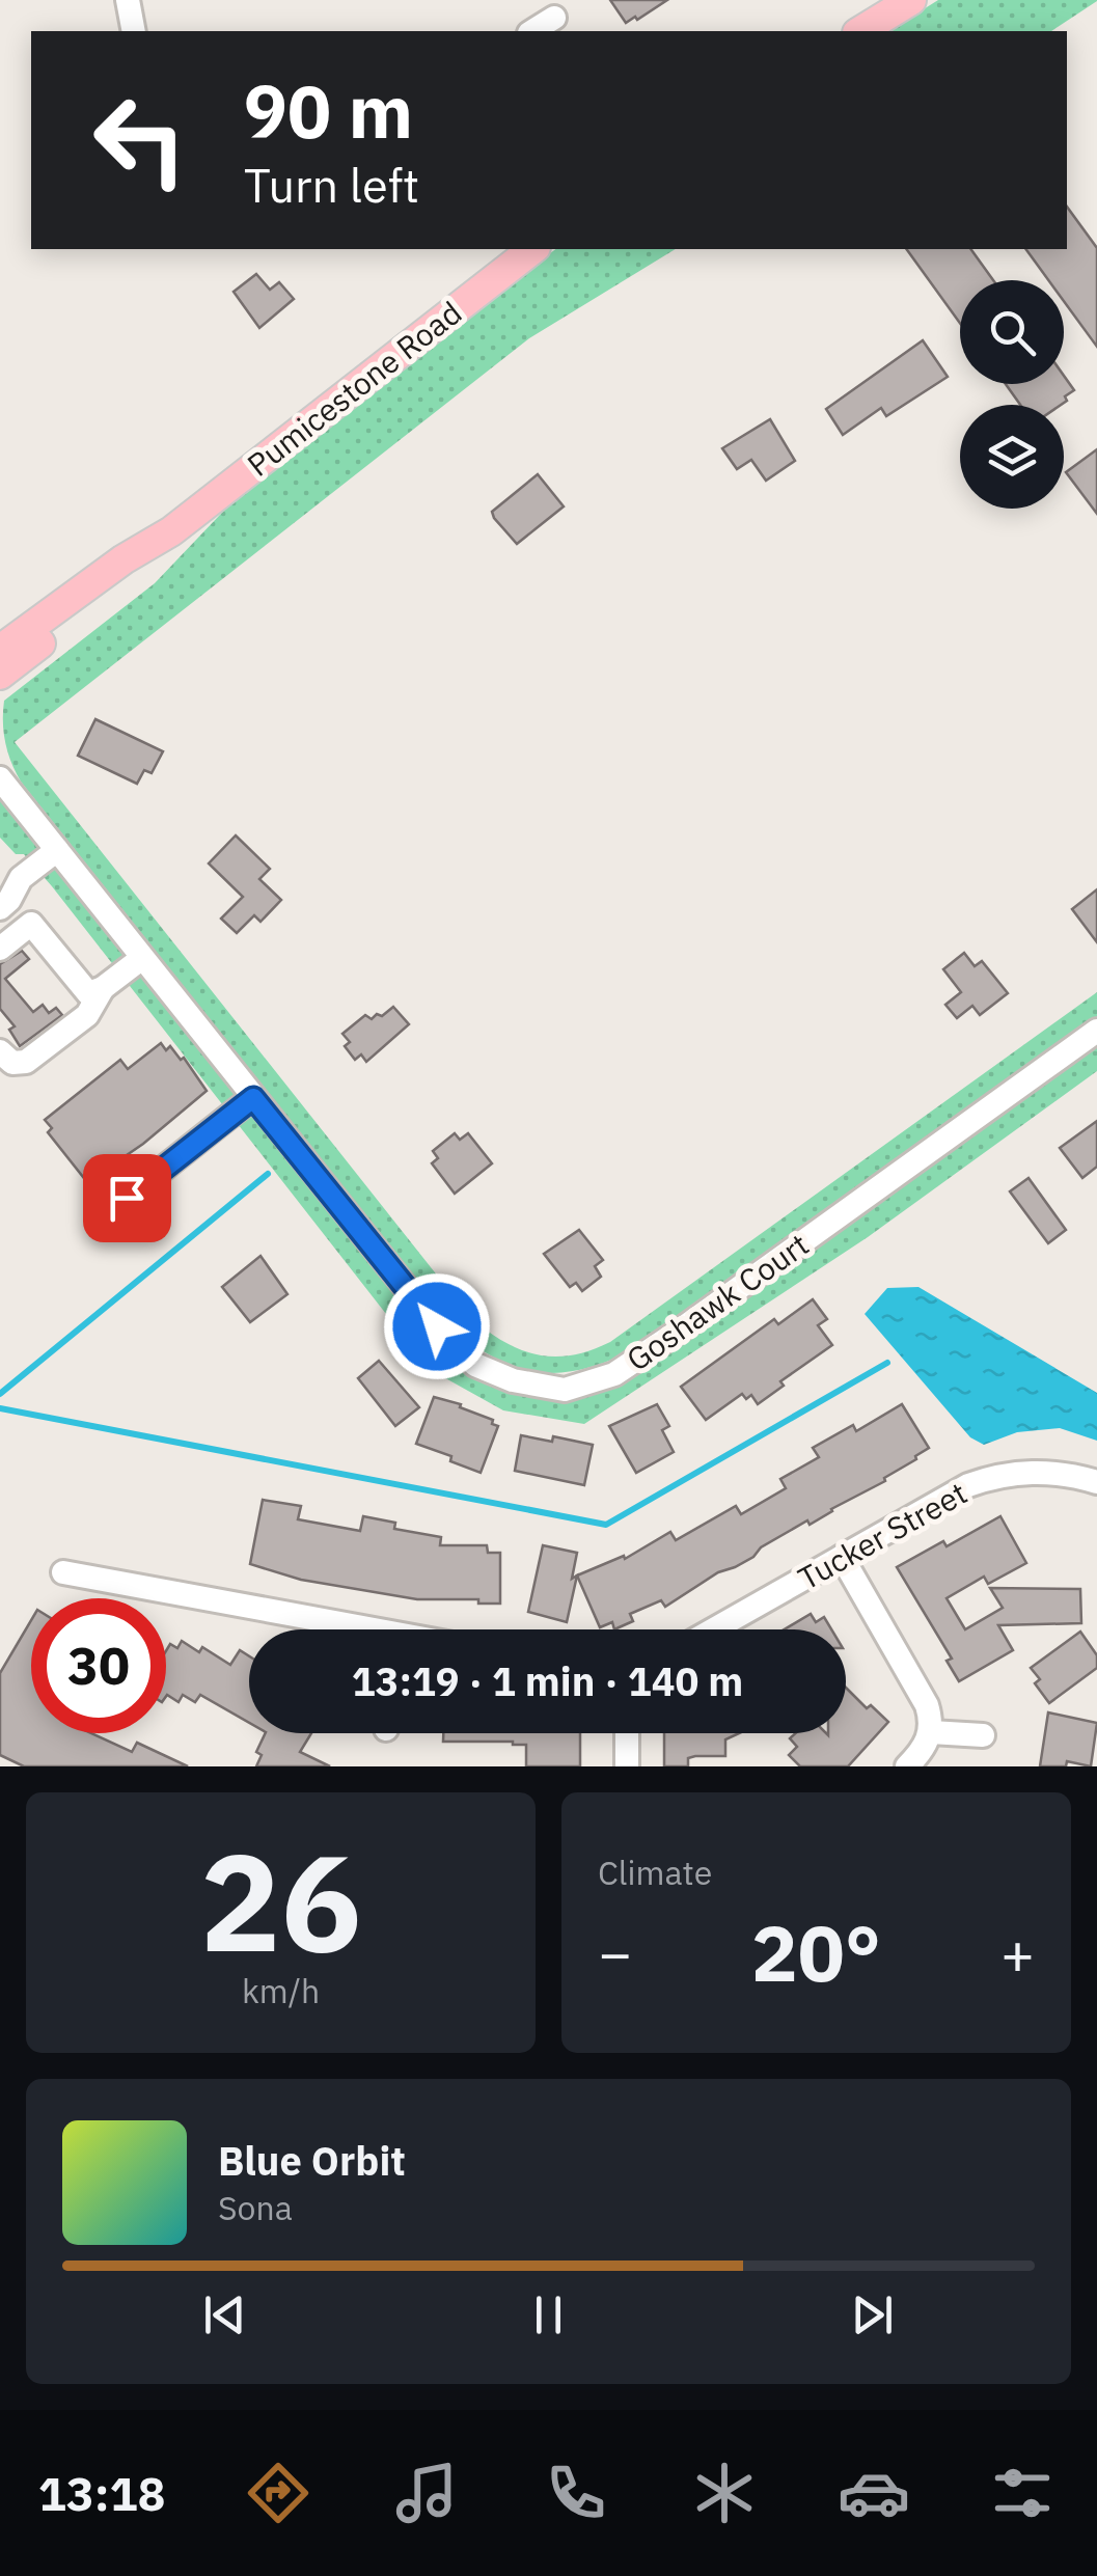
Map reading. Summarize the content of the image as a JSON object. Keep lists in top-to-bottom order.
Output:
{
  "streets": {
    "main road": ["Pumicestone Road"],
    "street": ["Goshawk Court", "Tucker Street"]
  },
  "page": {
    "turn": ["90 m", "Turn left"],
    "limit": "30",
    "trip": "13:19 · 1 min · 140 m",
    "tile": [
      ["26", "km/h"],
      "Climate"
    ],
    "heat": ["−", "20°", "+"],
    "song": ["Blue Orbit", "Sona"],
    "tabs": "13:18"
  }
}
